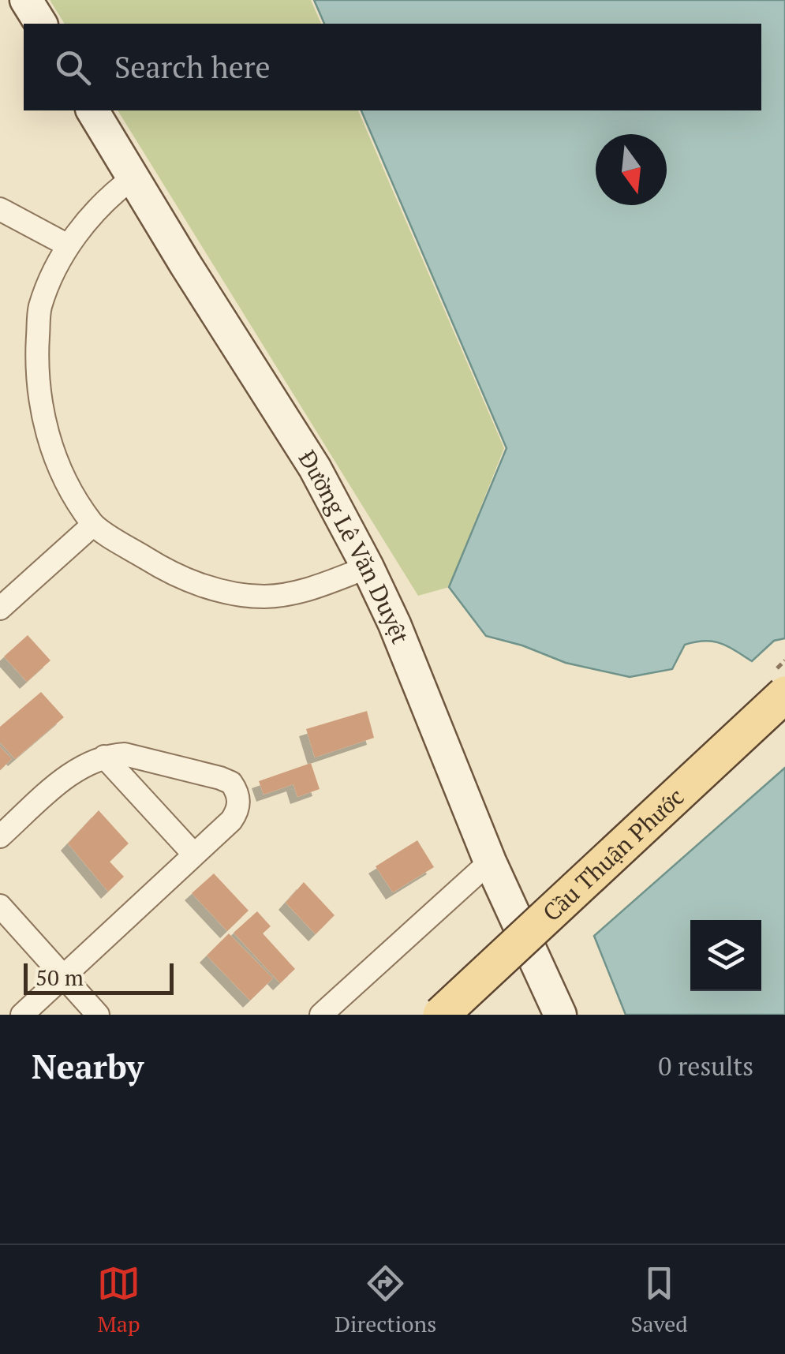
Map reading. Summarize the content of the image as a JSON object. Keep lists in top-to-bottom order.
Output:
{
  "streets": {
    "main road": ["Cầu Thuận Phước"],
    "street": ["Đường Lê Văn Duyệt"]
  },
  "scale_bar": "50 m",
  "north": "bottom",
  "page": {
    "search": "Search here",
    "scale": "50 m",
    "heading": ["Nearby", "0 results"],
    "nav": ["Map", "Directions", "Saved"]
  }
}
